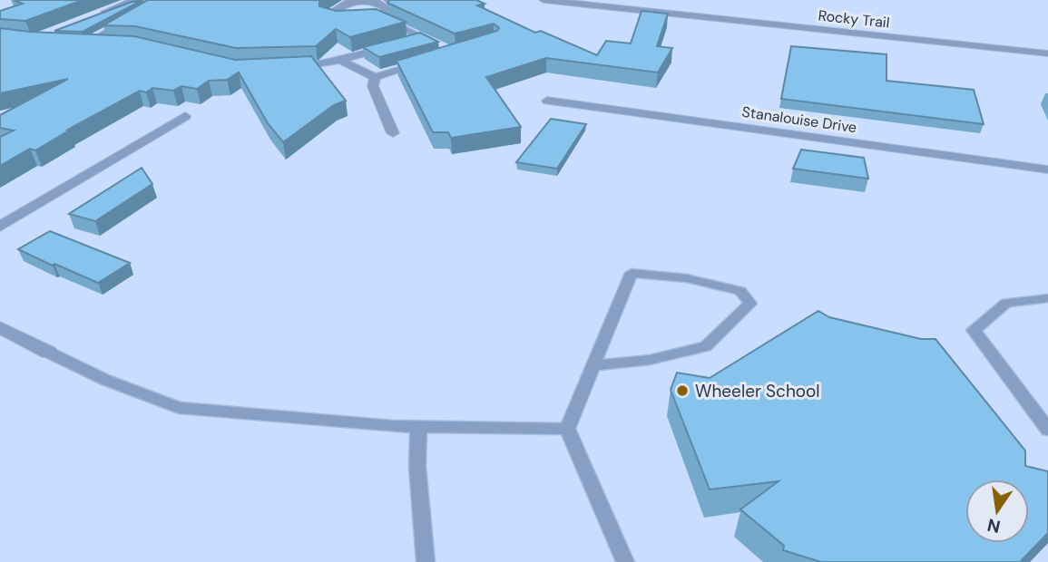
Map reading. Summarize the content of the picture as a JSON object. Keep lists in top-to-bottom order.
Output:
{
  "streets": {
    "street": ["Rocky Trail", "Stanalouise Drive"]
  },
  "places": ["Wheeler School"],
  "north": "bottom"
}
